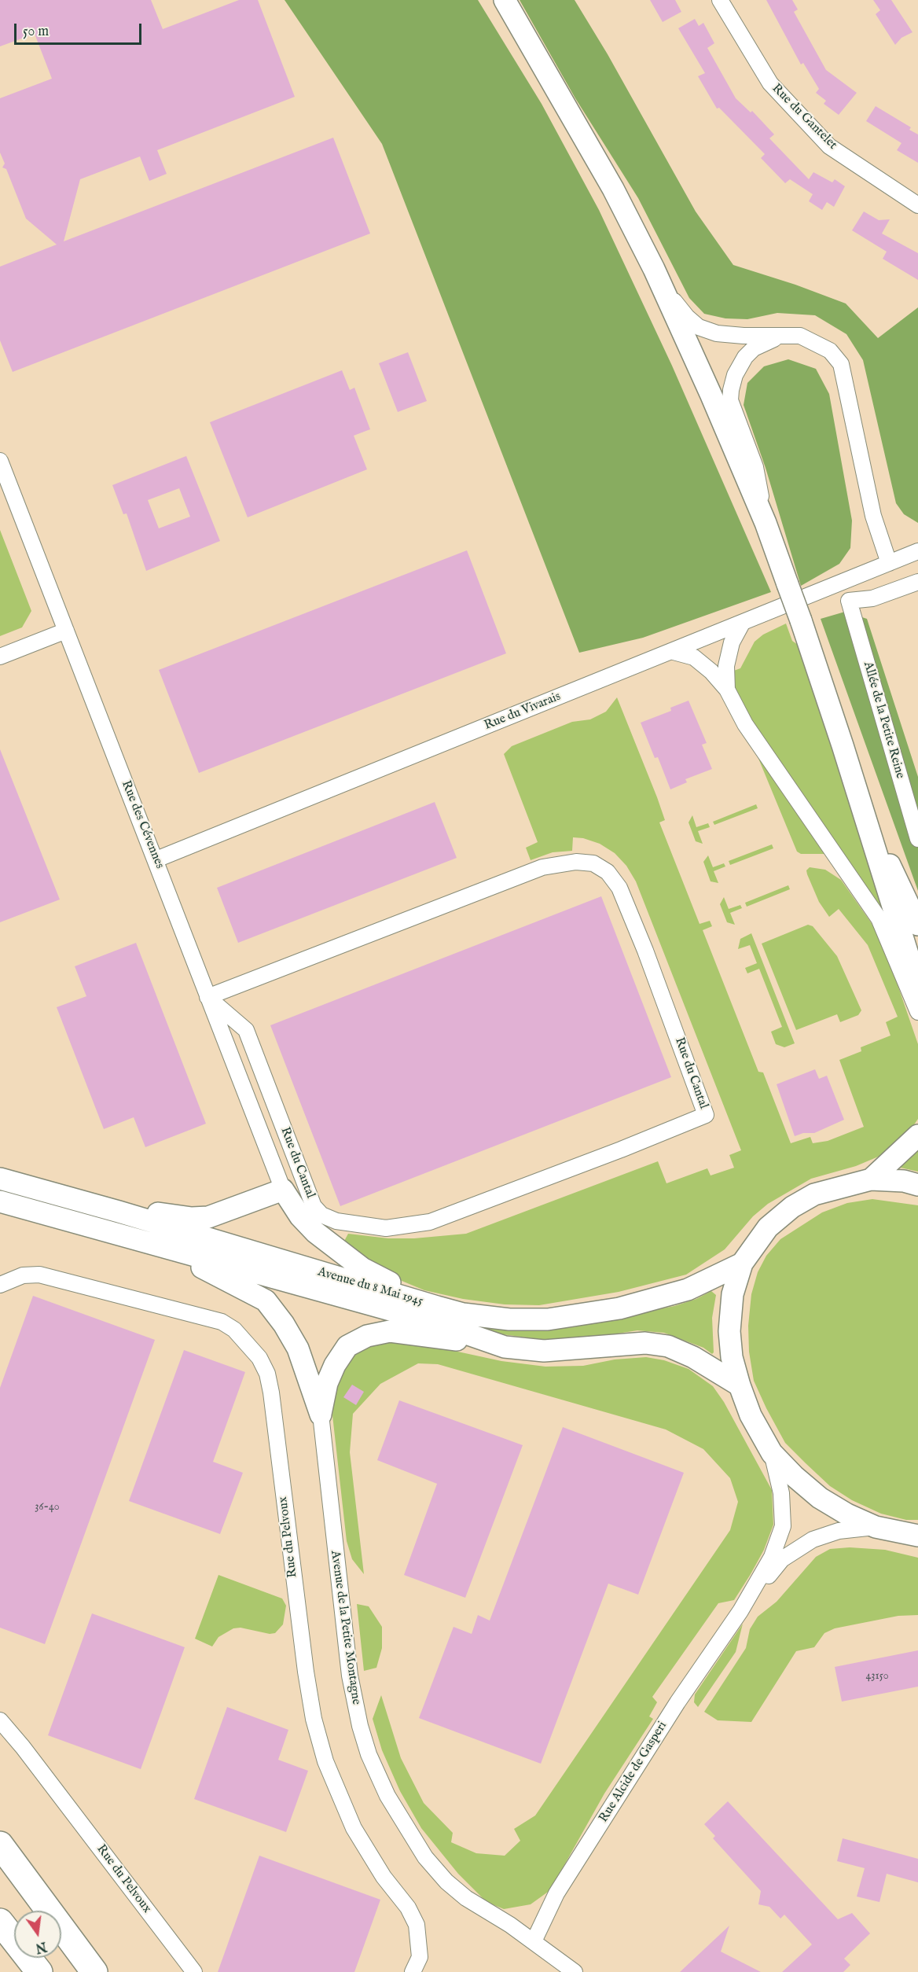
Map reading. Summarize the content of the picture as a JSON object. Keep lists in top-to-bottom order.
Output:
{
  "streets": {
    "main road": ["Avenue du 8 Mai 1945"],
    "street": [
      "Rue du Gantelet",
      "Rue du Vivarais",
      "Allée de la Petite Reine",
      "Rue des Cévennes",
      "Rue du Cantal",
      "Rue du Pelvoux",
      "Avenue de la Petite Montagne",
      "Rue Alcide de Gasperi"
    ]
  },
  "crossings": [
    ["Rue du Vivarais", "Rue des Cévennes"],
    ["Rue des Cévennes", "Rue du Cantal"],
    ["Avenue de la Petite Montagne", "Rue Alcide de Gasperi"]
  ],
  "house_numbers": ["36-40", "43150"],
  "scale_bar": "50 m",
  "north": "bottom"
}
